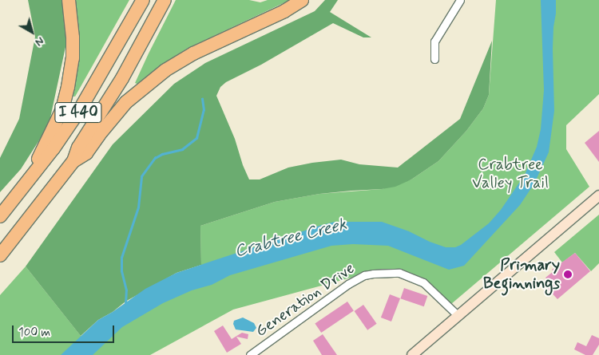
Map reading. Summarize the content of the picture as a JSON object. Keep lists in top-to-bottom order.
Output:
{
  "streets": {
    "highway": ["I 440"],
    "street": ["Generation Drive"]
  },
  "water": ["Crabtree Creek"],
  "parks": ["Crabtree Valley Trail"],
  "places": ["Primary Beginnings"],
  "scale_bar": "100 m",
  "north": "bottom right"
}
